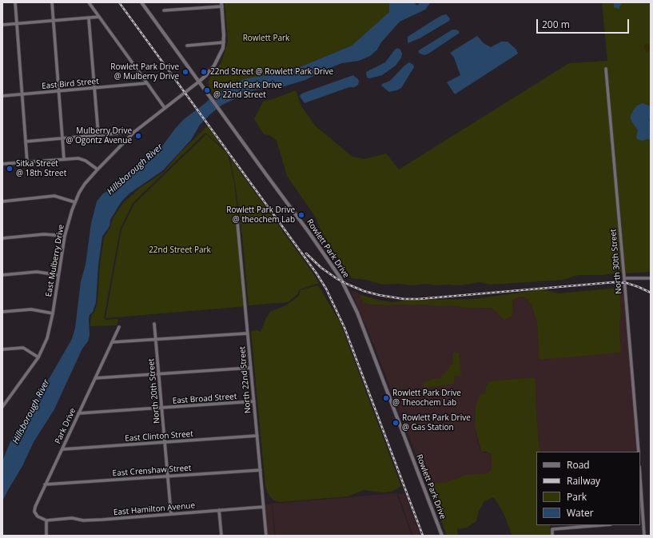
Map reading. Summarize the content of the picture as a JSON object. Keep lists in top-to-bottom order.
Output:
{
  "streets": {
    "street": [
      "East Bird Street",
      "Rowlett Park Drive",
      "East Mulberry Drive",
      "North 30th Street",
      "North 22nd Street",
      "North 20th Street",
      "East Broad Street",
      "Park Drive",
      "East Clinton Street",
      "East Crenshaw Street",
      "East Hamilton Avenue"
    ]
  },
  "crossings": [
    ["Rowlett Park Drive", "East Mulberry Drive"],
    ["North 22nd Street", "East Broad Street"],
    ["North 22nd Street", "East Clinton Street"],
    ["North 22nd Street", "East Crenshaw Street"],
    ["North 22nd Street", "East Hamilton Avenue"],
    ["North 20th Street", "East Broad Street"],
    ["North 20th Street", "East Clinton Street"],
    ["North 20th Street", "East Crenshaw Street"],
    ["North 20th Street", "East Hamilton Avenue"],
    ["East Broad Street", "Park Drive"],
    ["Park Drive", "East Clinton Street"],
    ["Park Drive", "East Crenshaw Street"],
    ["Park Drive", "East Hamilton Avenue"]
  ],
  "water": ["Hillsborough River"],
  "parks": ["Rowlett Park", "22nd Street Park"],
  "places": [
    "Rowlett Park Drive @ Mulberry Drive",
    "22nd Street @ Rowlett Park Drive",
    "Rowlett Park Drive @ 22nd Street",
    "Mulberry Drive @ Ogontz Avenue",
    "Sitka Street @ 18th Street",
    "Rowlett Park Drive @ theochem Lab",
    "Rowlett Park Drive @ Theochem Lab",
    "Rowlett Park Drive @ Gas Station"
  ],
  "legend": [
    "Road",
    "Railway",
    "Park",
    "Water"
  ],
  "scale_bar": "200 m"
}
